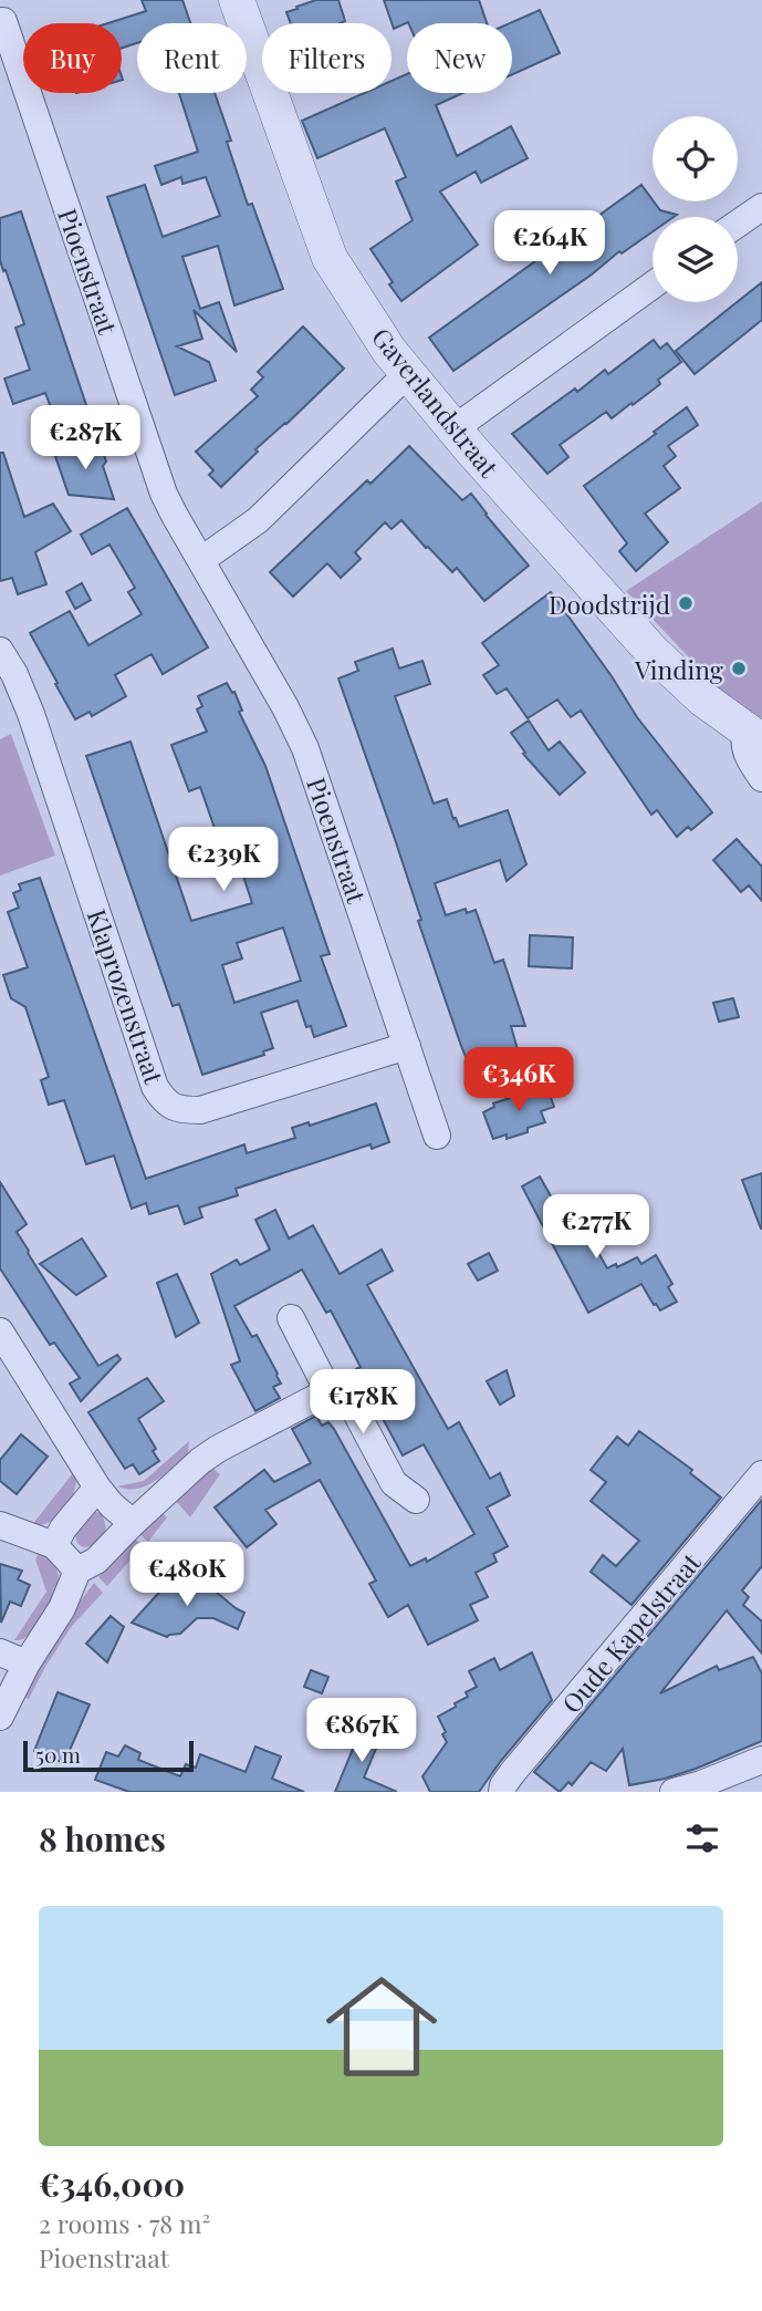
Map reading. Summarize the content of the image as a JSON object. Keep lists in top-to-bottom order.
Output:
{
  "streets": {
    "street": [
      "Pioenstraat",
      "Gaverlandstraat",
      "Klaprozenstraat",
      "Oude Kapelstraat"
    ]
  },
  "crossings": [
    ["Pioenstraat", "Klaprozenstraat"]
  ],
  "places": ["Doodstrijd", "Vinding"],
  "scale_bar": "50 m",
  "page": {
    "chip": [
      "Buy",
      "Rent",
      "Filters",
      "New"
    ],
    "price": [
      "€264K",
      "€287K",
      "€239K",
      "€346K",
      "€277K",
      "€178K",
      "€480K",
      "€867K"
    ],
    "scale": "50 m",
    "heading": "8 homes",
    "list": [
      {
        "name": "€346,000",
        "note": "2 rooms · 78 m² · Pioenstraat"
      }
    ]
  }
}
